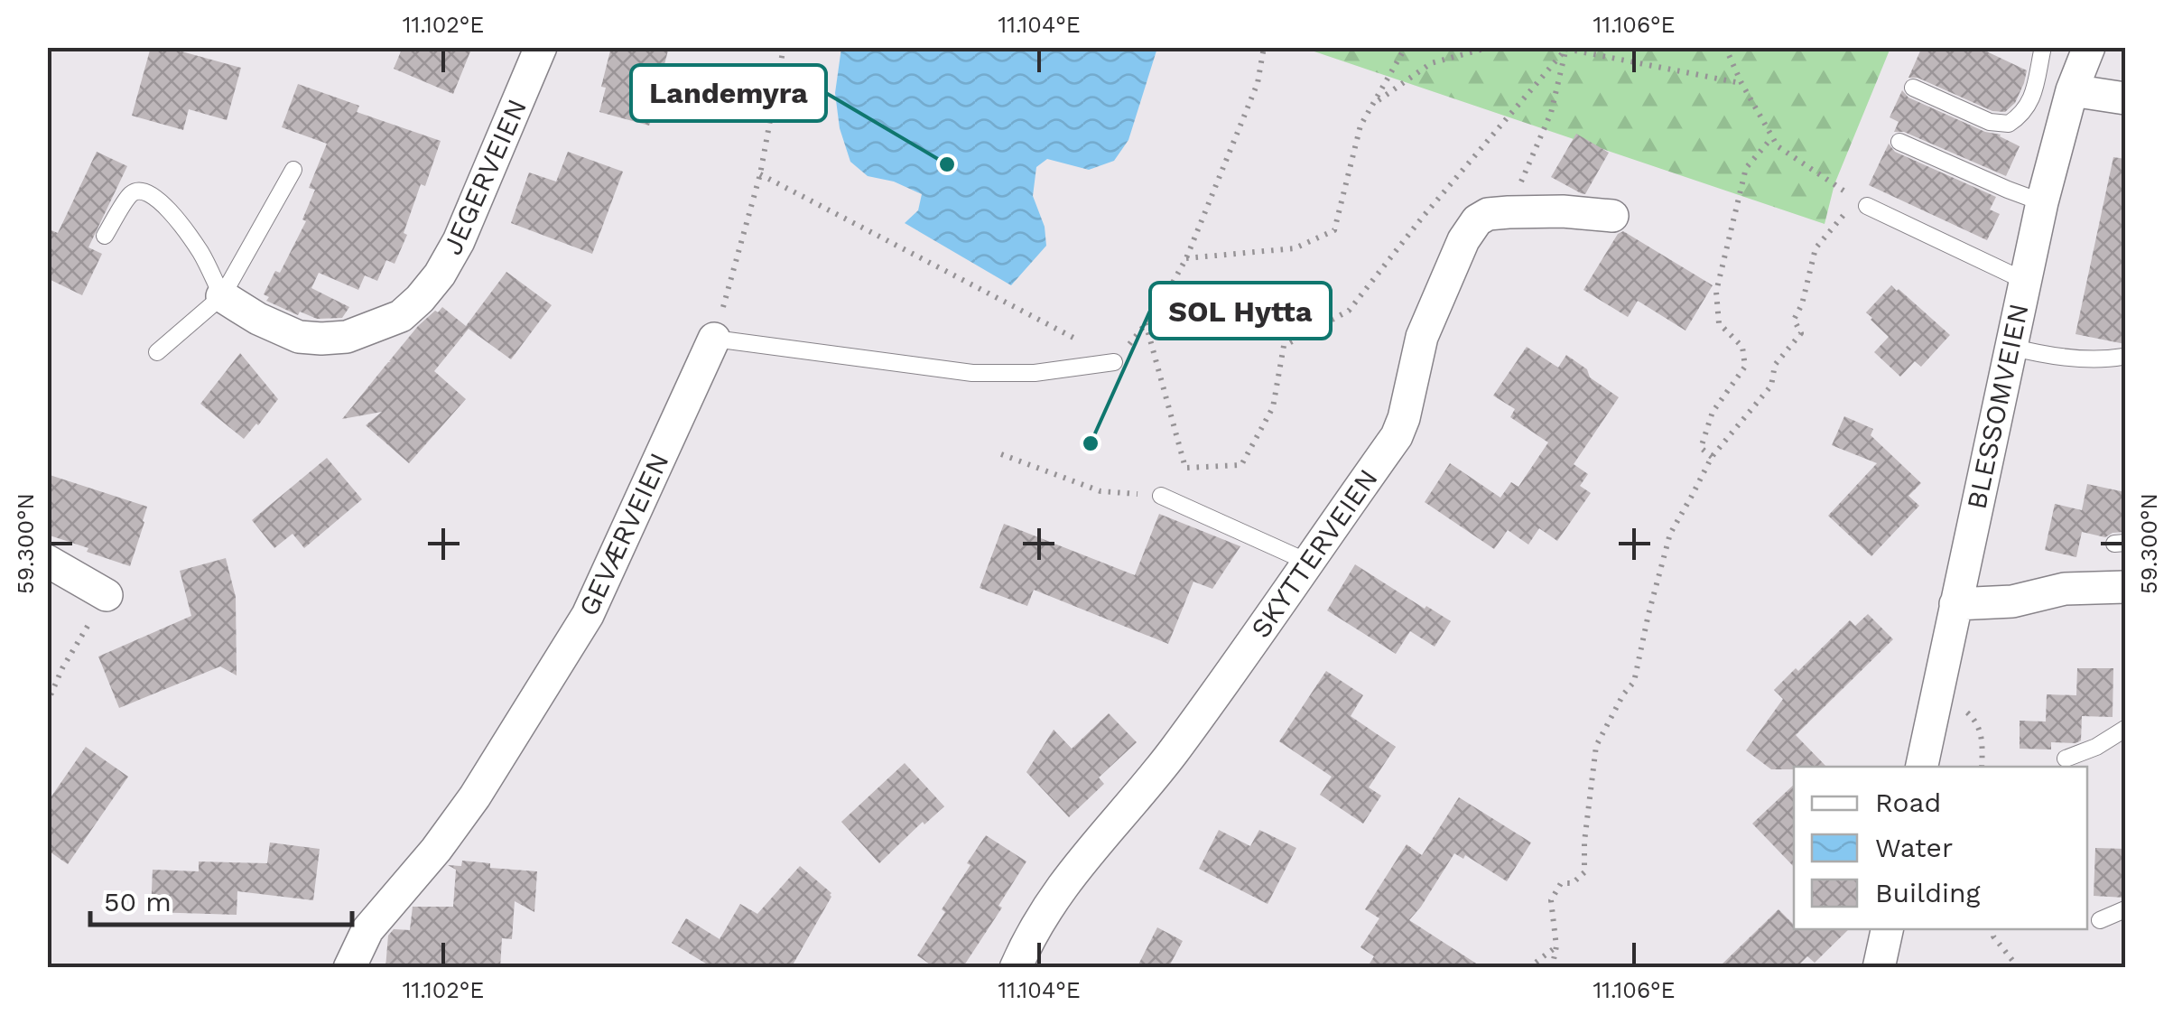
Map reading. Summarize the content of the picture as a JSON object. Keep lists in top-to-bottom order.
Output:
{
  "streets": {
    "street": [
      "JEGERVEIEN",
      "BLESSOMVEIEN",
      "GEVÆRVEIEN",
      "SKYTTERVEIEN"
    ]
  },
  "places": ["Landemyra", "SOL Hytta"],
  "legend": ["Road", "Water", "Building"],
  "scale_bar": "50 m",
  "coordinates": [
    "11.102°E",
    "11.104°E",
    "11.106°E",
    "59.300°N"
  ]
}
